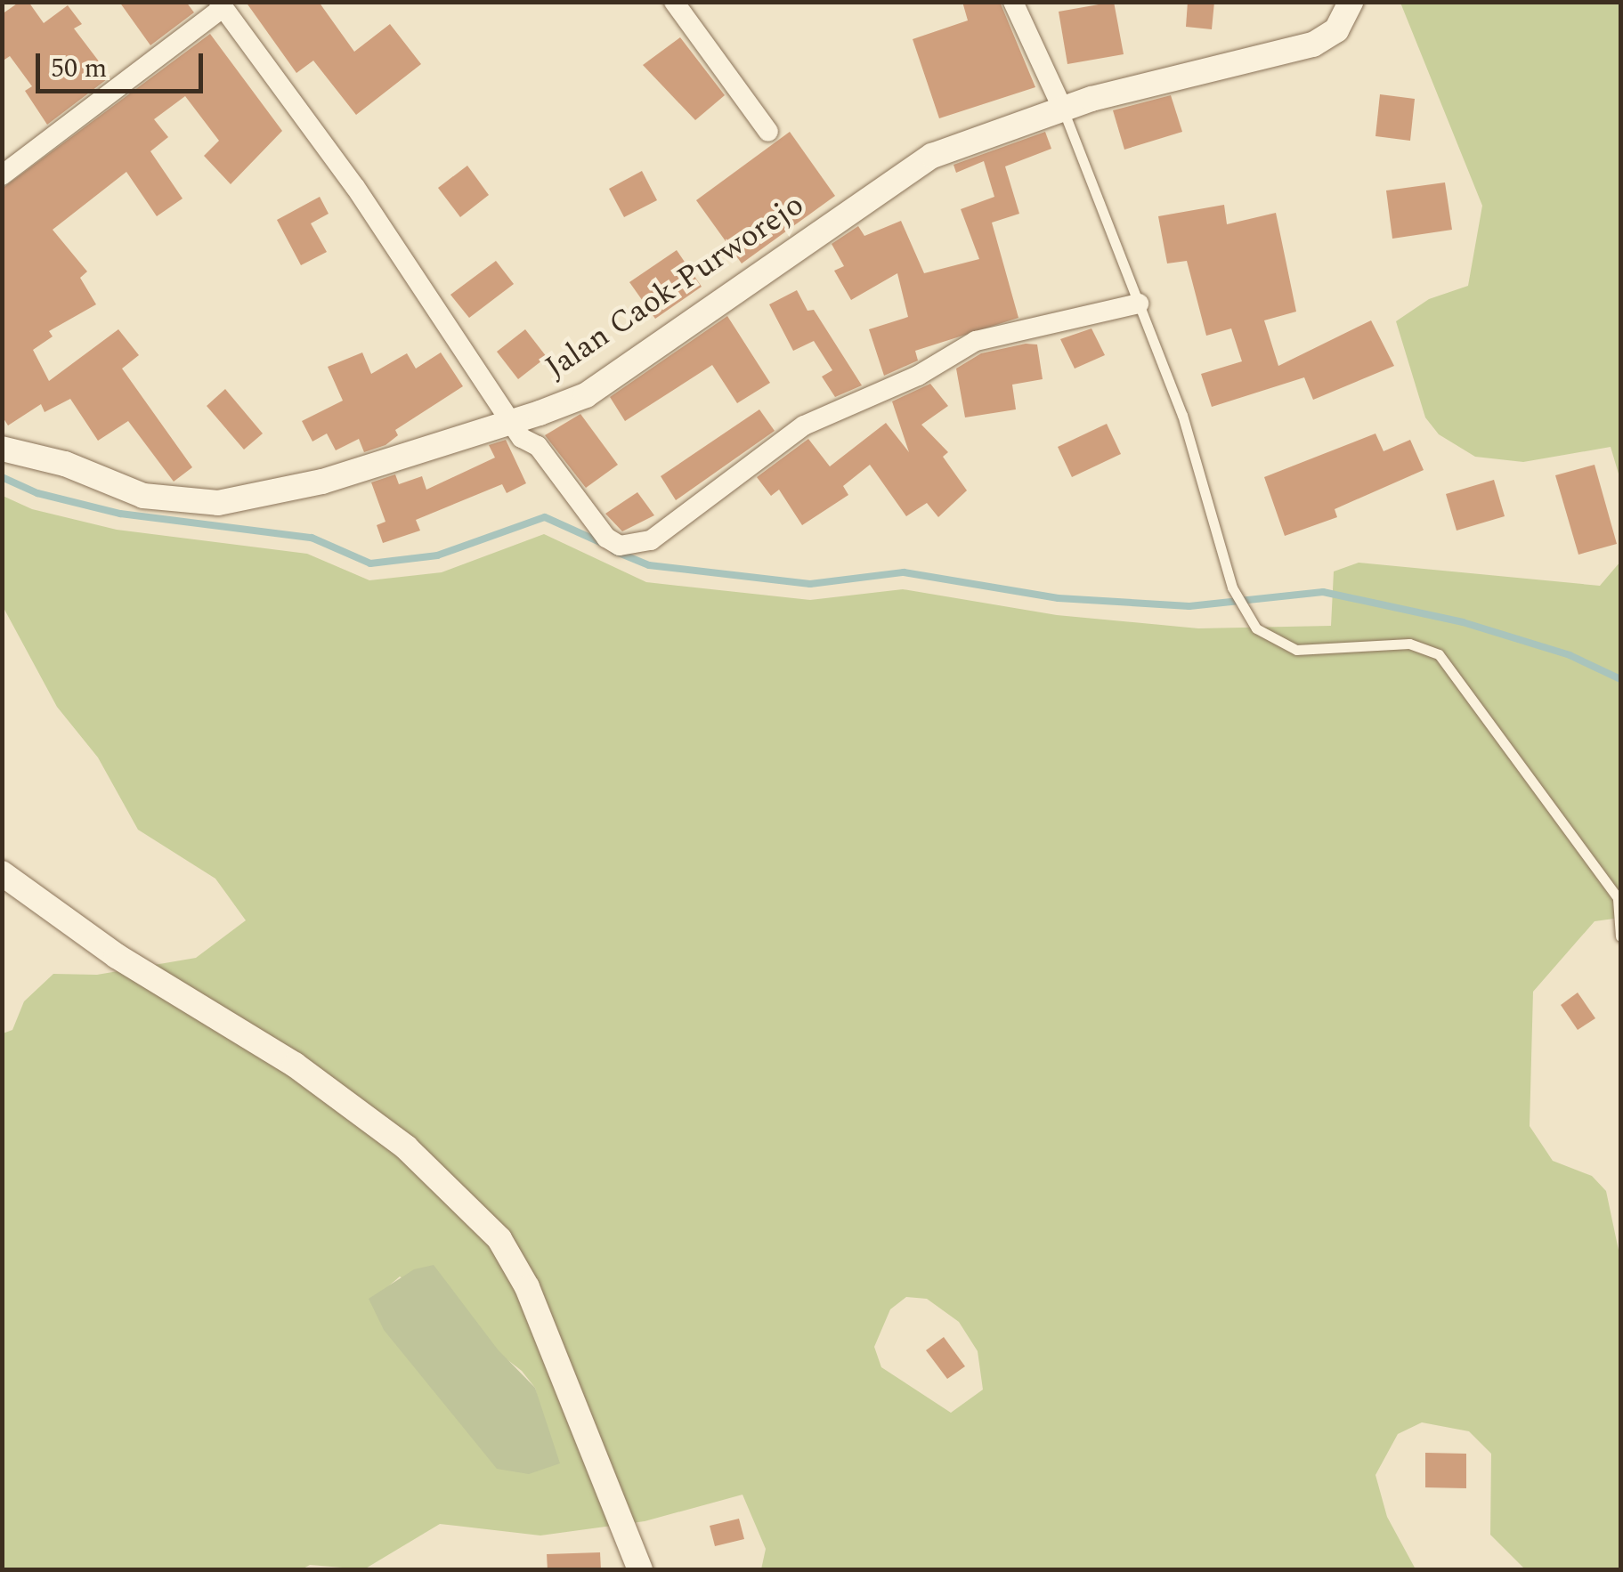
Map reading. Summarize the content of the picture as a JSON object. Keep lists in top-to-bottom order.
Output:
{
  "streets": {
    "street": ["Jalan Caok-Purworejo"]
  },
  "scale_bar": "50 m"
}
